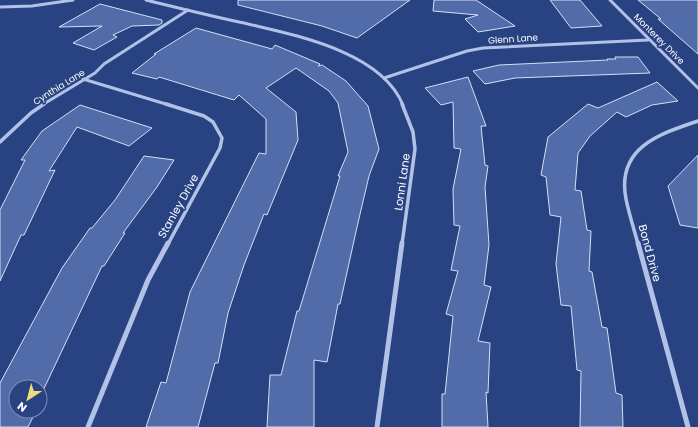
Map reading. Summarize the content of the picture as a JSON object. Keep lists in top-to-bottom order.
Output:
{
  "streets": {
    "street": [
      "Glenn Lane",
      "Monterey Drive",
      "Cynthia Lane",
      "Lonni Lane",
      "Stanley Drive",
      "Bond Drive"
    ]
  },
  "crossings": [
    ["Glenn Lane", "Monterey Drive"],
    ["Glenn Lane", "Lonni Lane"],
    ["Cynthia Lane", "Lonni Lane"],
    ["Cynthia Lane", "Stanley Drive"]
  ],
  "north": "bottom left"
}
